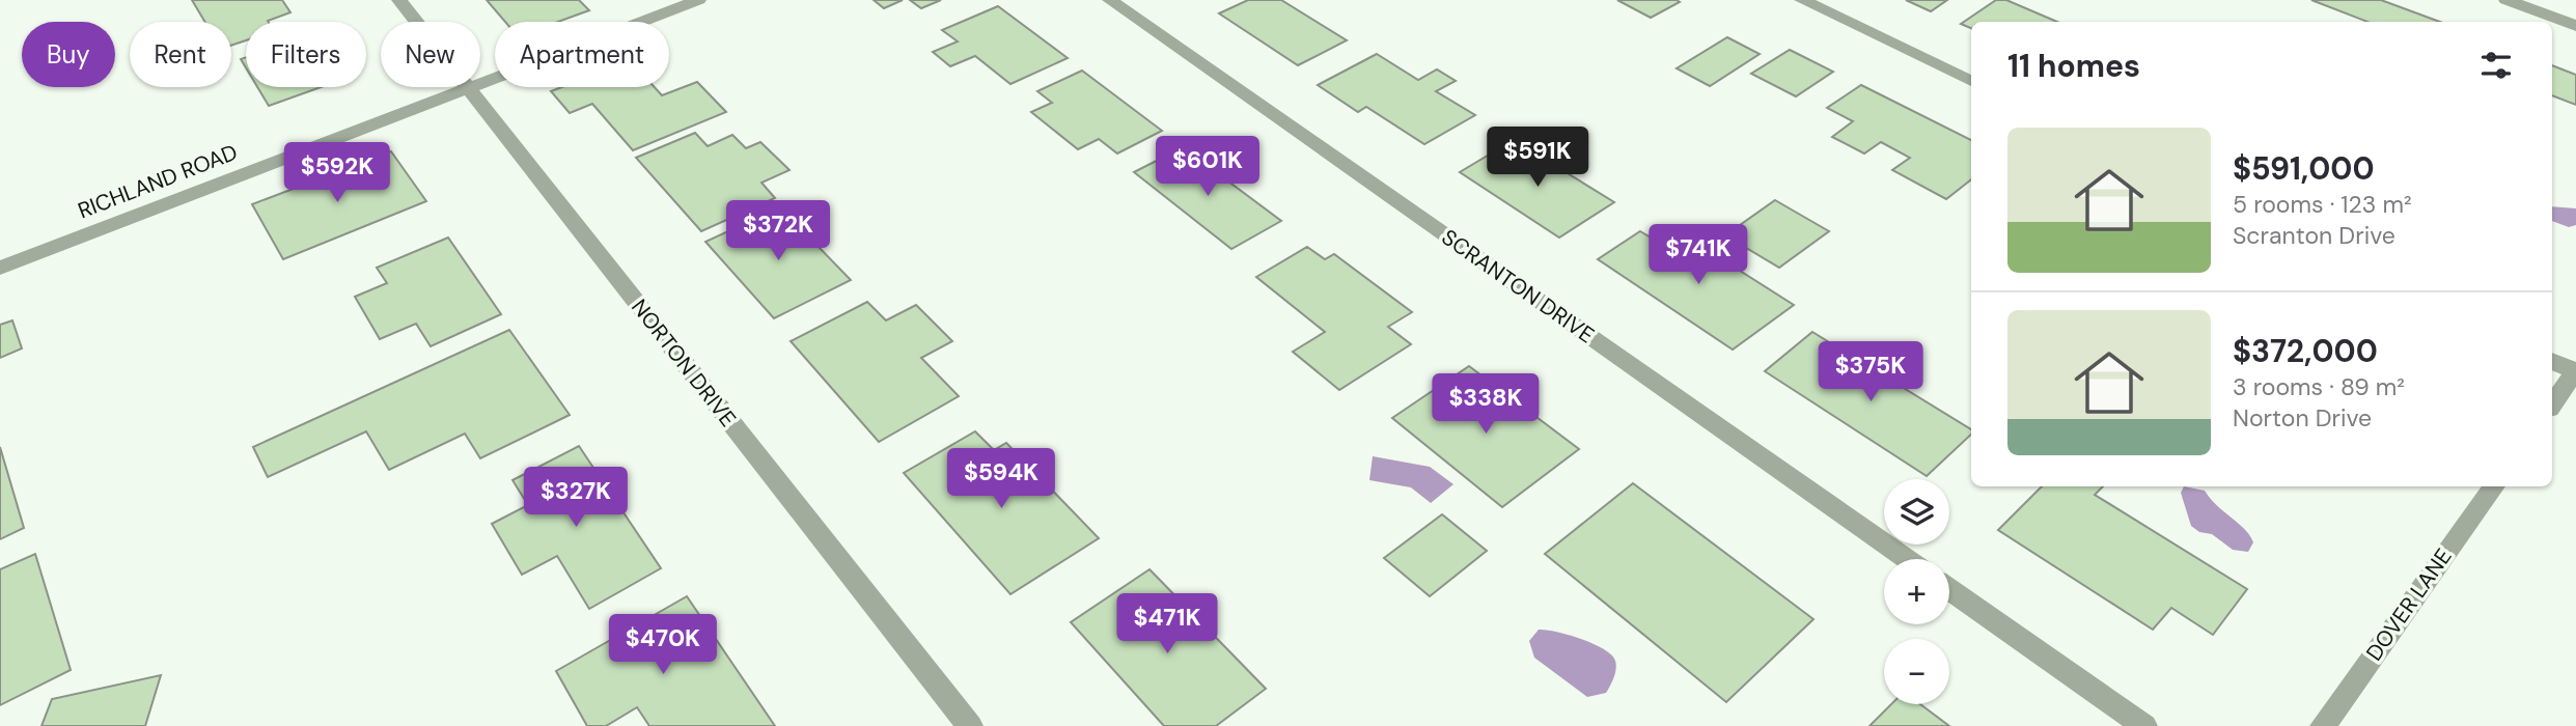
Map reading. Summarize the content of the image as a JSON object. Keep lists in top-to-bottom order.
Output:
{
  "streets": {
    "street": [
      "RICHLAND ROAD",
      "SCRANTON DRIVE",
      "NORTON DRIVE",
      "DOVER LANE"
    ]
  },
  "crossings": [
    ["RICHLAND ROAD", "NORTON DRIVE"]
  ],
  "page": {
    "chip": [
      "Buy",
      "Rent",
      "Filters",
      "New",
      "Apartment"
    ],
    "heading": "11 homes",
    "list": [
      {
        "name": "$591,000",
        "note": "5 rooms · 123 m² · Scranton Drive"
      },
      {
        "name": "$372,000",
        "note": "3 rooms · 89 m² · Norton Drive"
      }
    ],
    "price": [
      "$591K",
      "$601K",
      "$592K",
      "$372K",
      "$741K",
      "$375K",
      "$338K",
      "$594K",
      "$327K",
      "$471K",
      "$470K"
    ],
    "map_buttons": ["+", "−"]
  }
}
